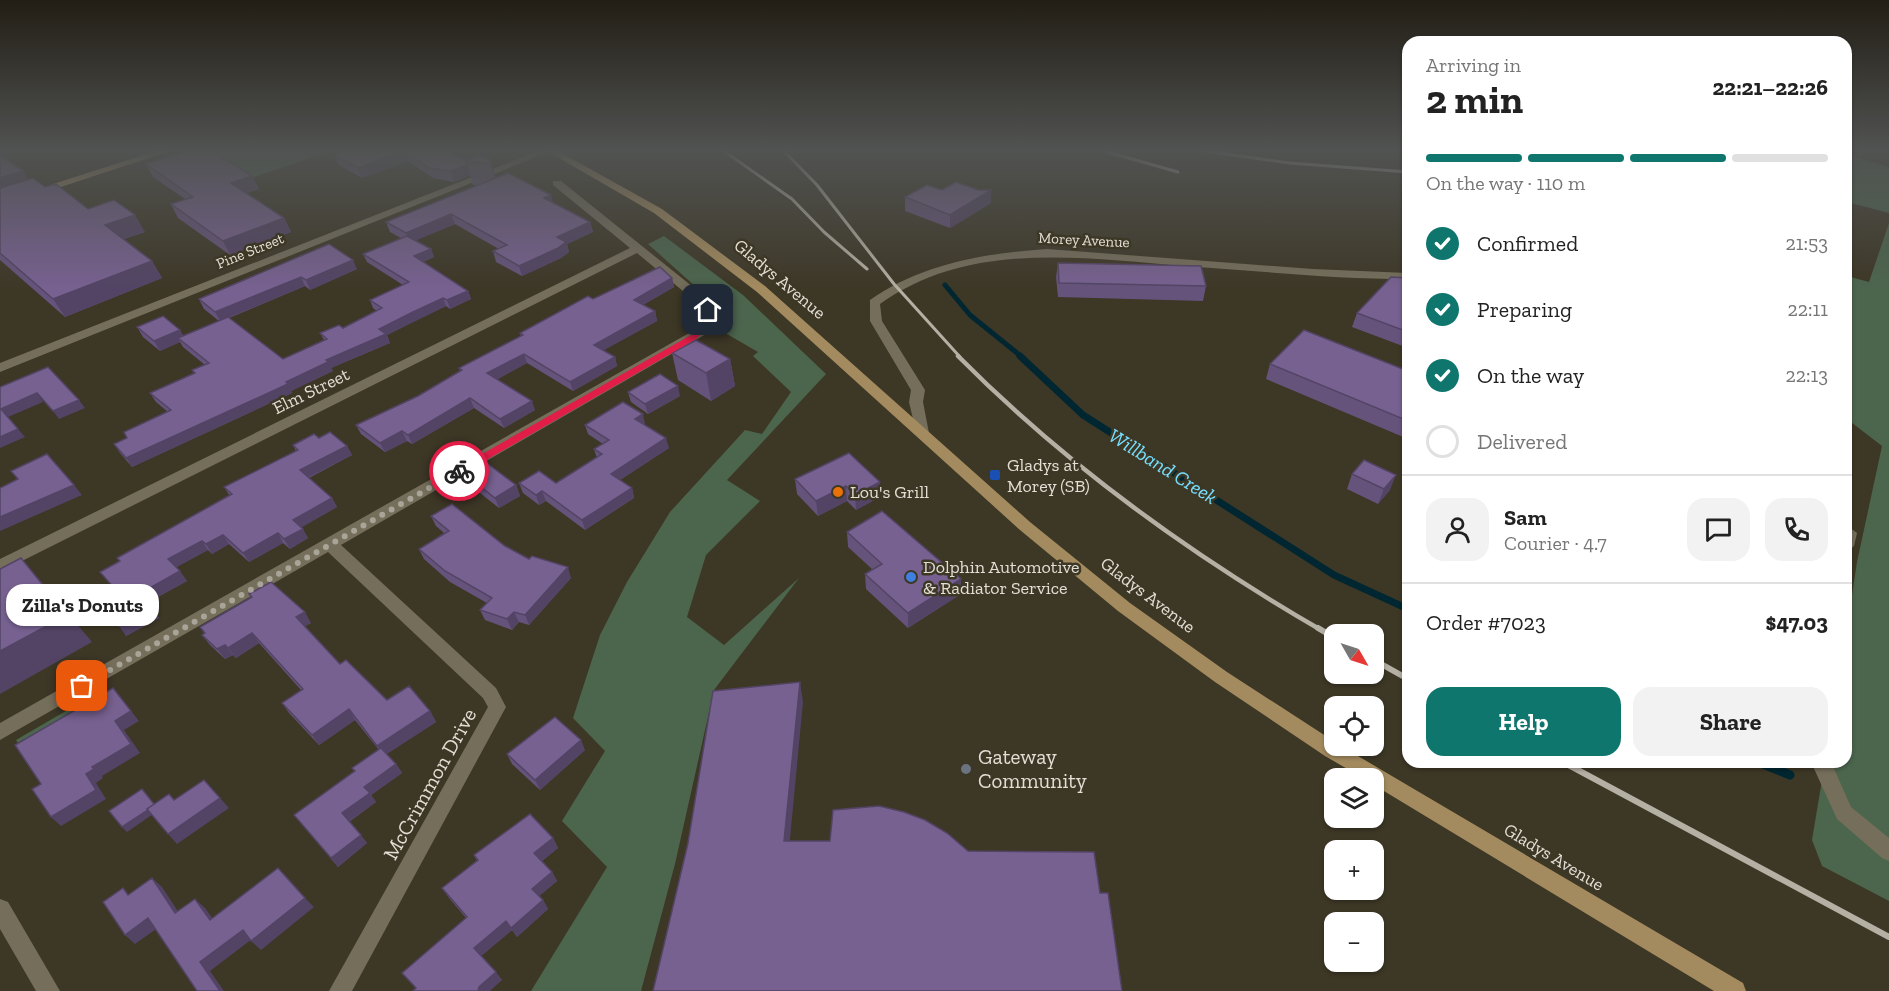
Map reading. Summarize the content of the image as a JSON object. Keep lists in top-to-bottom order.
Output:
{
  "streets": {
    "main road": ["Gladys Avenue"],
    "street": [
      "Morey Avenue",
      "Pine Street",
      "Elm Street",
      "McCrimmon Drive"
    ]
  },
  "crossings": [
    ["Morey Avenue", "Gladys Avenue"]
  ],
  "water": ["Willband Creek"],
  "places": {
    "transit": ["Gladys at Morey (SB)"],
    "other": [
      "Lou's Grill",
      "Dolphin Automotive & Radiator Service",
      "Zilla's Donuts",
      "Gateway Community"
    ]
  },
  "north": "bottom right",
  "page": {
    "heading": ["2 min", "Arriving in", "22:21–22:26"],
    "panel": [
      "Sam",
      "Courier · 4.7",
      "Order #7023",
      "$47.03"
    ],
    "bar": "On the way · 110 m",
    "list": [
      ["Confirmed", "21:53"],
      ["Preparing", "22:11"],
      ["On the way", "22:13"],
      "Delivered"
    ],
    "bubble": "Zilla's Donuts",
    "map_buttons": ["+", "−"],
    "buttons": ["Help", "Share"]
  }
}
